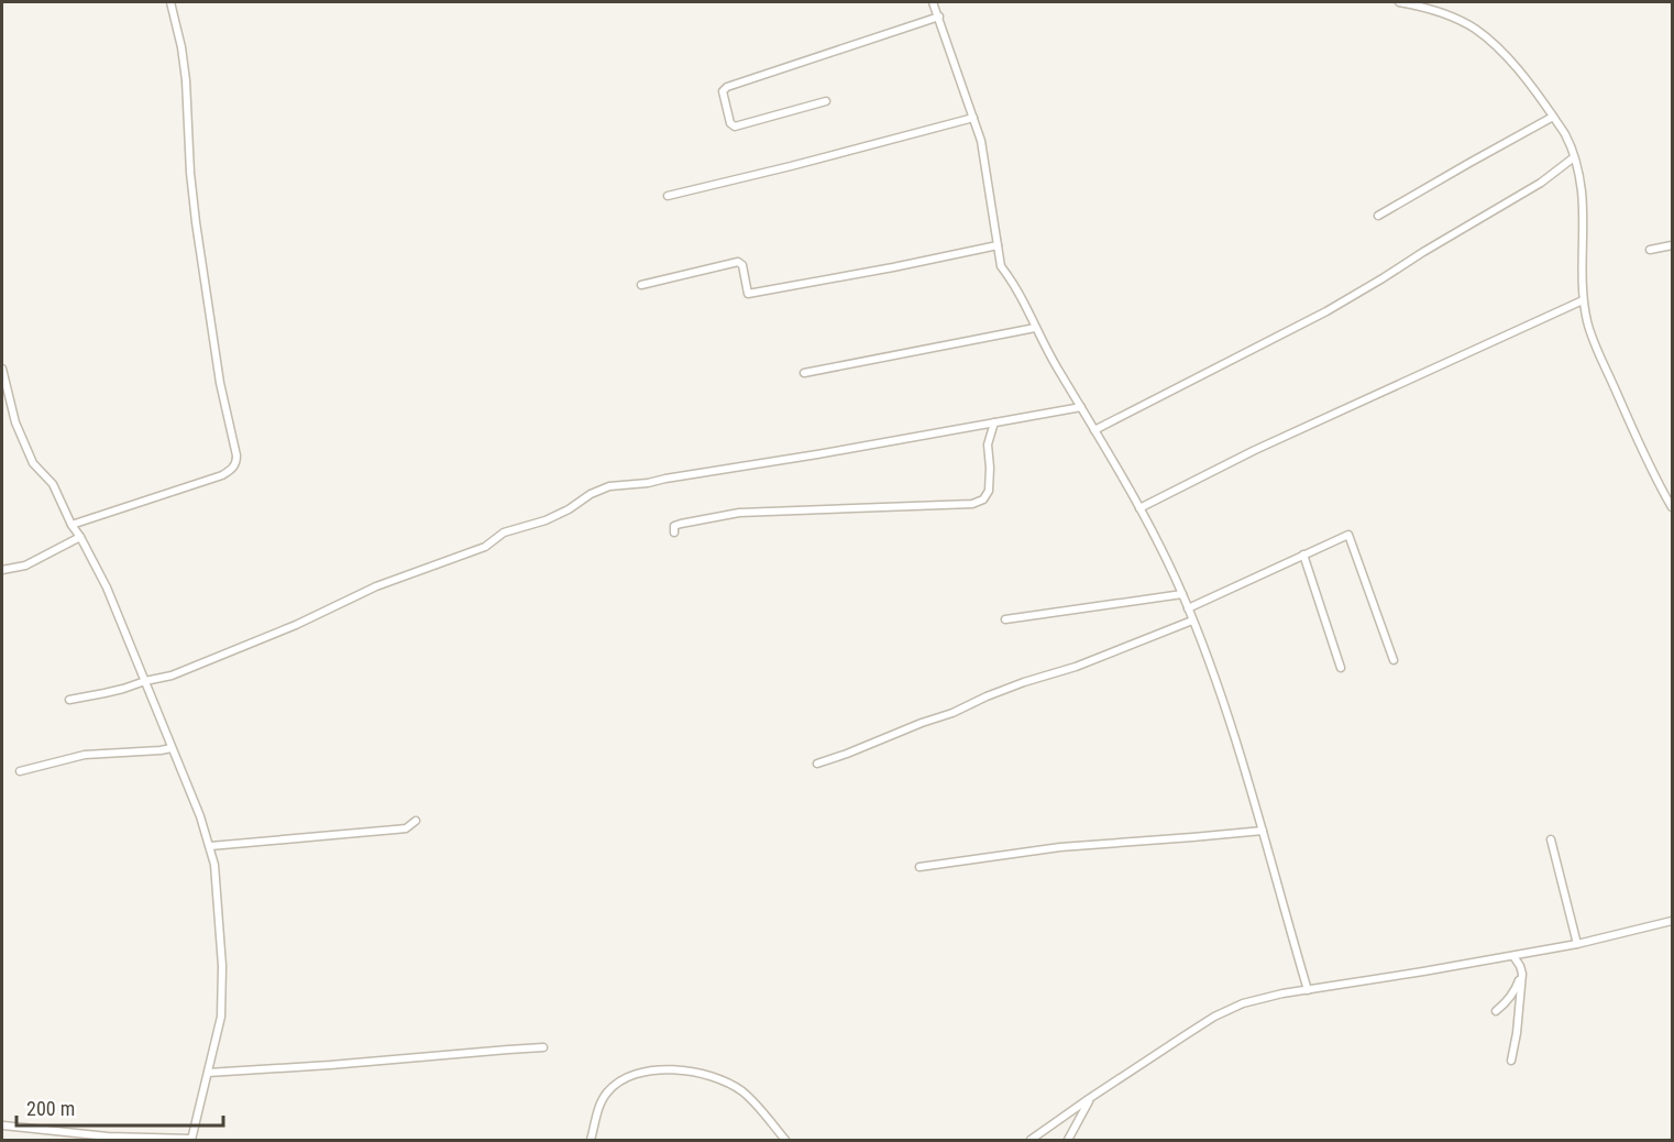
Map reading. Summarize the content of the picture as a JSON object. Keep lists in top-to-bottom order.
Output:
{
  "scale_bar": "200 m"
}
